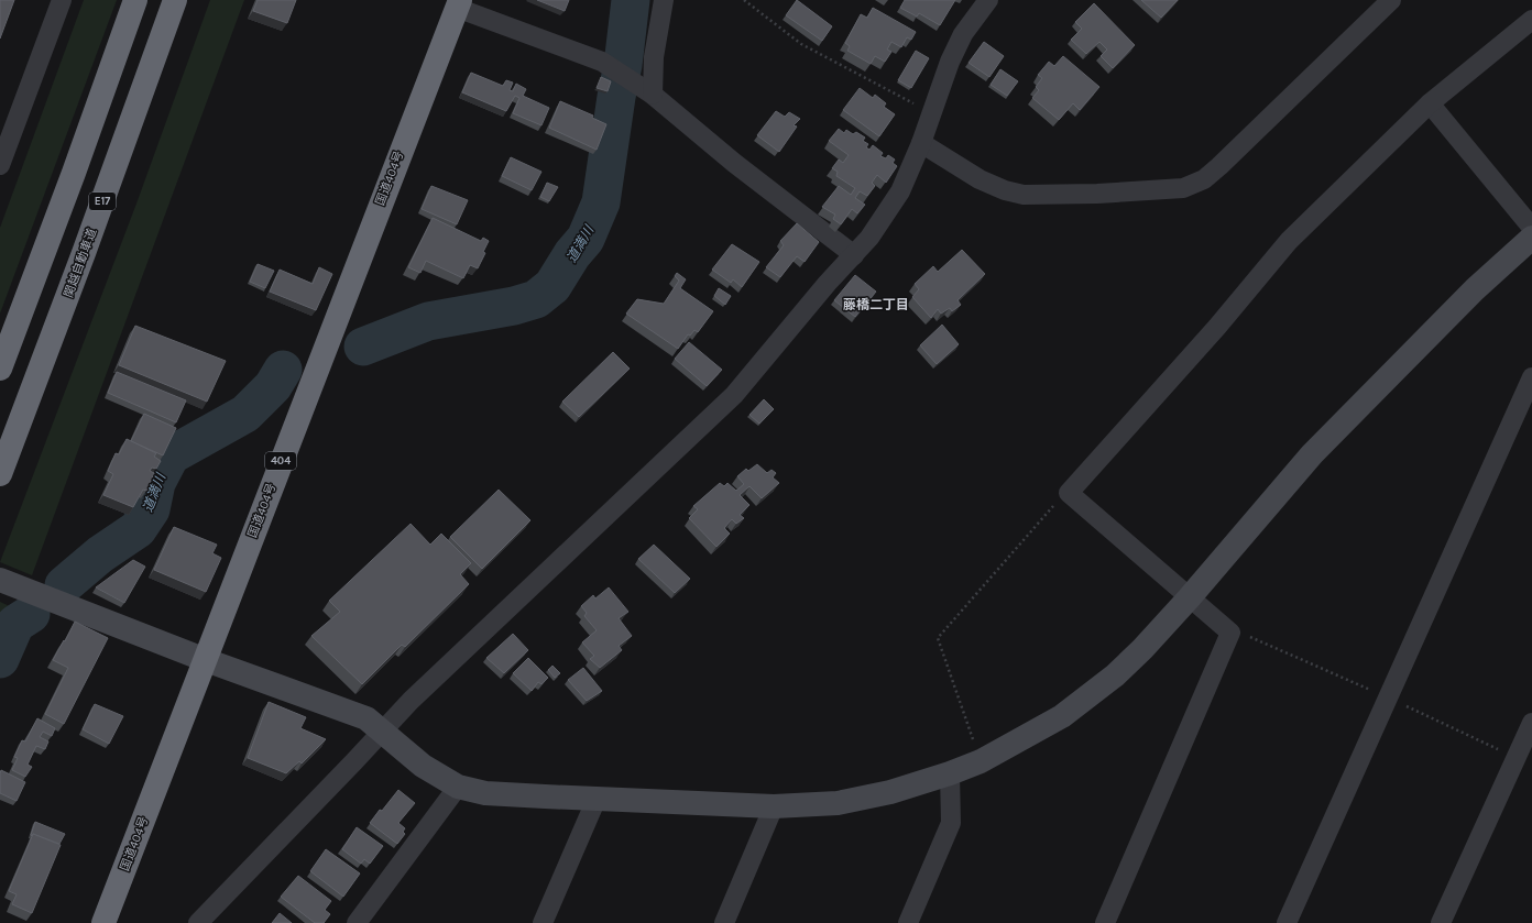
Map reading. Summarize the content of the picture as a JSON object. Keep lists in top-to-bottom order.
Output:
{
  "streets": {
    "highway": [
      "国道404号",
      "E17",
      "関越自動車道",
      "404"
    ]
  },
  "districts": ["藤橋二丁目"],
  "water": ["道満川"]
}
